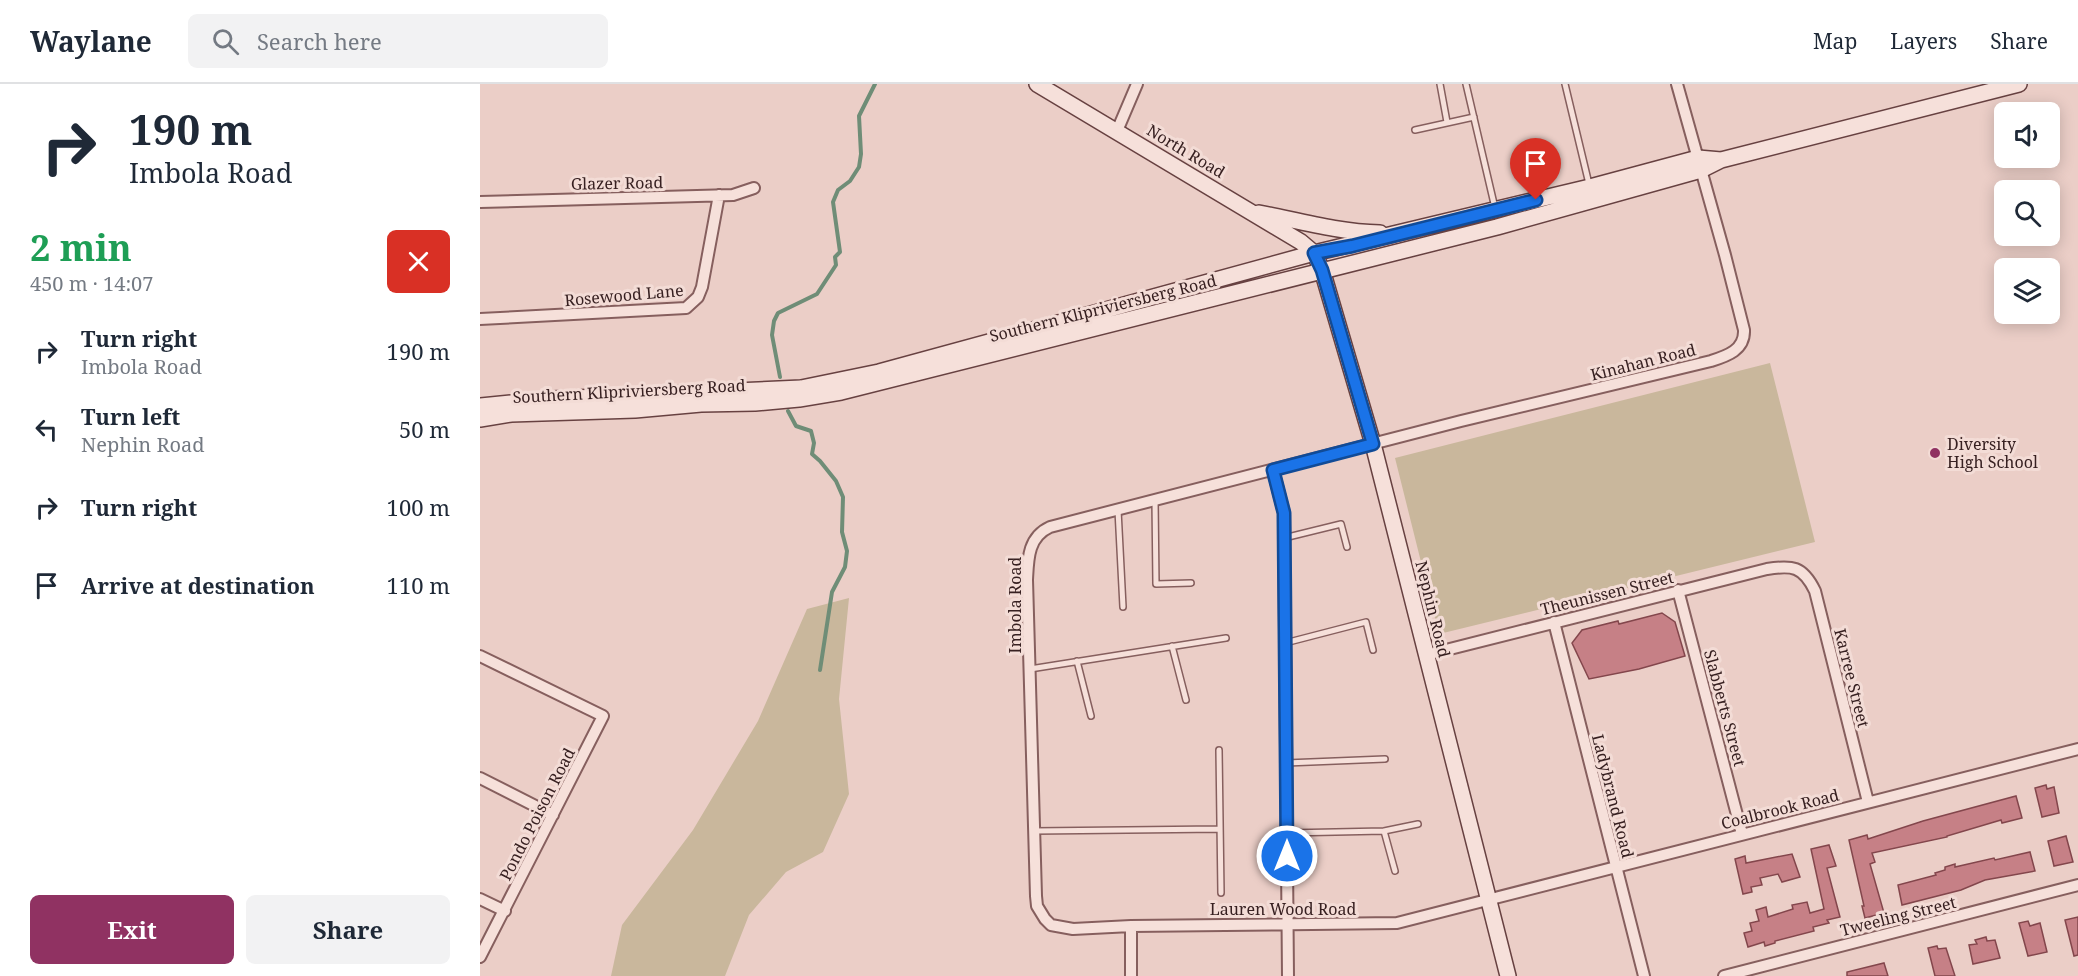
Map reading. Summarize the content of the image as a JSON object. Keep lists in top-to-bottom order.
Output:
{
  "streets": {
    "main road": ["North Road", "Southern Klipriviersberg Road", "Nephin Road"],
    "street": [
      "Glazer Road",
      "Rosewood Lane",
      "Kinahan Road",
      "Theunissen Street",
      "Imbola Road",
      "Karree Street",
      "Slabberts Street",
      "Ladybrand Road",
      "Coalbrook Road",
      "Pondo Poison Road",
      "Lauren Wood Road",
      "Tweeling Street"
    ]
  },
  "crossings": [
    ["North Road", "Southern Klipriviersberg Road"],
    ["North Road", "Nephin Road"],
    ["Glazer Road", "Rosewood Lane"],
    ["Southern Klipriviersberg Road", "Kinahan Road"],
    ["Southern Klipriviersberg Road", "Nephin Road"],
    ["Kinahan Road", "Imbola Road"],
    ["Kinahan Road", "Nephin Road"],
    ["Theunissen Street", "Nephin Road"],
    ["Theunissen Street", "Karree Street"],
    ["Theunissen Street", "Slabberts Street"],
    ["Theunissen Street", "Ladybrand Road"],
    ["Imbola Road", "Nephin Road"],
    ["Imbola Road", "Lauren Wood Road"],
    ["Nephin Road", "Coalbrook Road"],
    ["Nephin Road", "Lauren Wood Road"],
    ["Karree Street", "Coalbrook Road"],
    ["Slabberts Street", "Coalbrook Road"],
    ["Ladybrand Road", "Coalbrook Road"],
    ["Coalbrook Road", "Lauren Wood Road"]
  ],
  "places": ["Diversity High School"],
  "page": {
    "header": "Waylane",
    "search": "Search here",
    "nav": ["Map", "Layers", "Share"],
    "turn": ["190 m", "Imbola Road"],
    "heading": ["2 min", "450 m · 14:07"],
    "list": [
      {
        "name": "Turn right",
        "note": "Imbola Road",
        "value": "190 m"
      },
      {
        "name": "Turn left",
        "note": "Nephin Road",
        "value": "50 m"
      },
      {
        "name": "Turn right",
        "value": "100 m"
      },
      {
        "name": "Arrive at destination",
        "value": "110 m"
      }
    ],
    "buttons": ["Exit", "Share"]
  }
}
